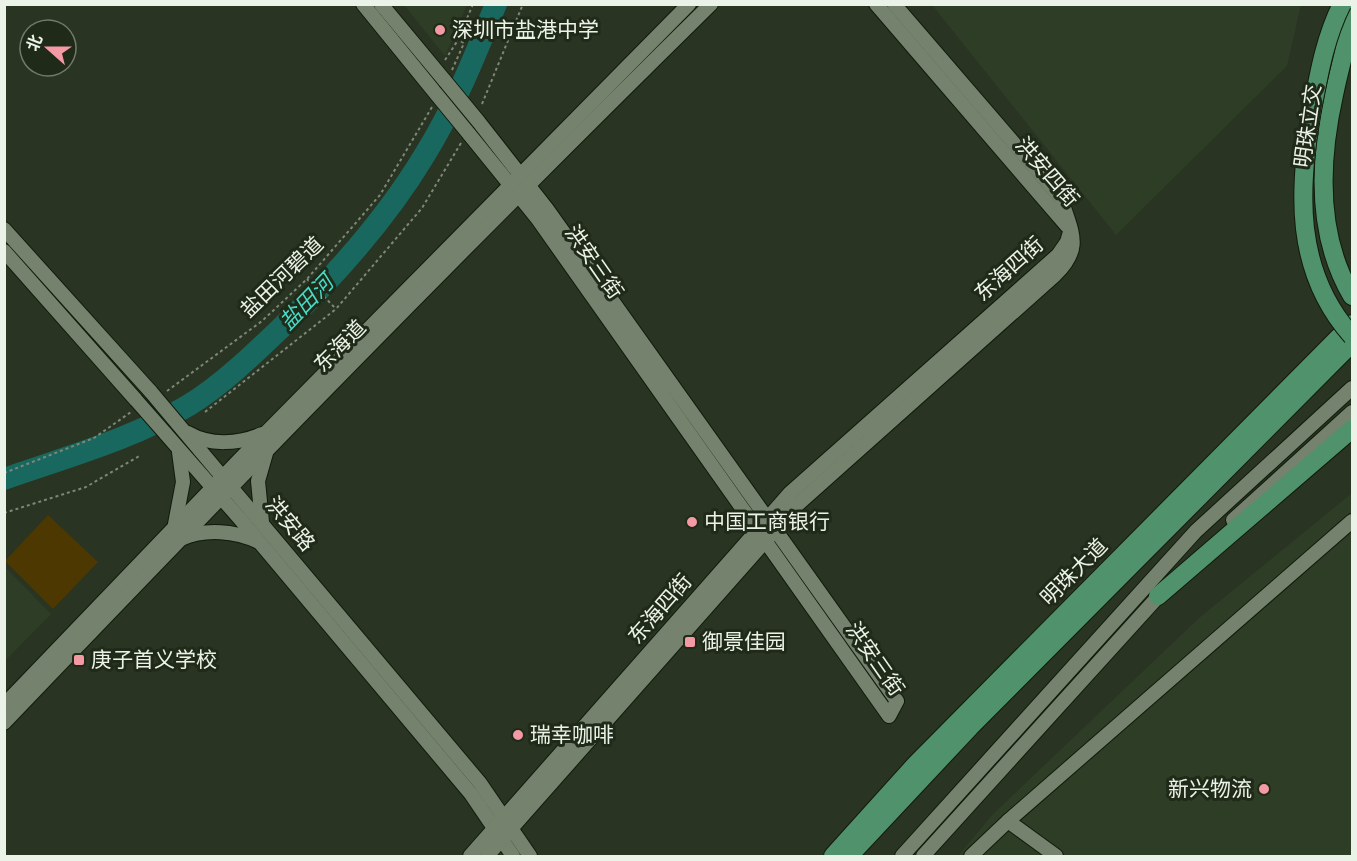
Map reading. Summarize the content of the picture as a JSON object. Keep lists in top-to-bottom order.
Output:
{
  "streets": {
    "main road": ["明珠立交", "明珠大道"],
    "street": [
      "洪安四街",
      "洪安三街",
      "东海四街",
      "东海道",
      "洪安路"
    ],
    "path": ["盐田河碧道"]
  },
  "crossings": [
    ["洪安四街", "东海四街"],
    ["洪安三街", "东海四街"],
    ["洪安三街", "盐田河碧道"],
    ["洪安三街", "东海道"],
    ["东海四街", "洪安路"],
    ["盐田河碧道", "洪安路"],
    ["东海道", "洪安路"]
  ],
  "water": ["盐田河"],
  "places": {
    "other": [
      "深圳市盐港中学",
      "中国工商银行",
      "瑞幸咖啡",
      "新兴物流"
    ],
    "transit": ["御景佳园", "庚子首义学校"]
  },
  "north": "left"
}
